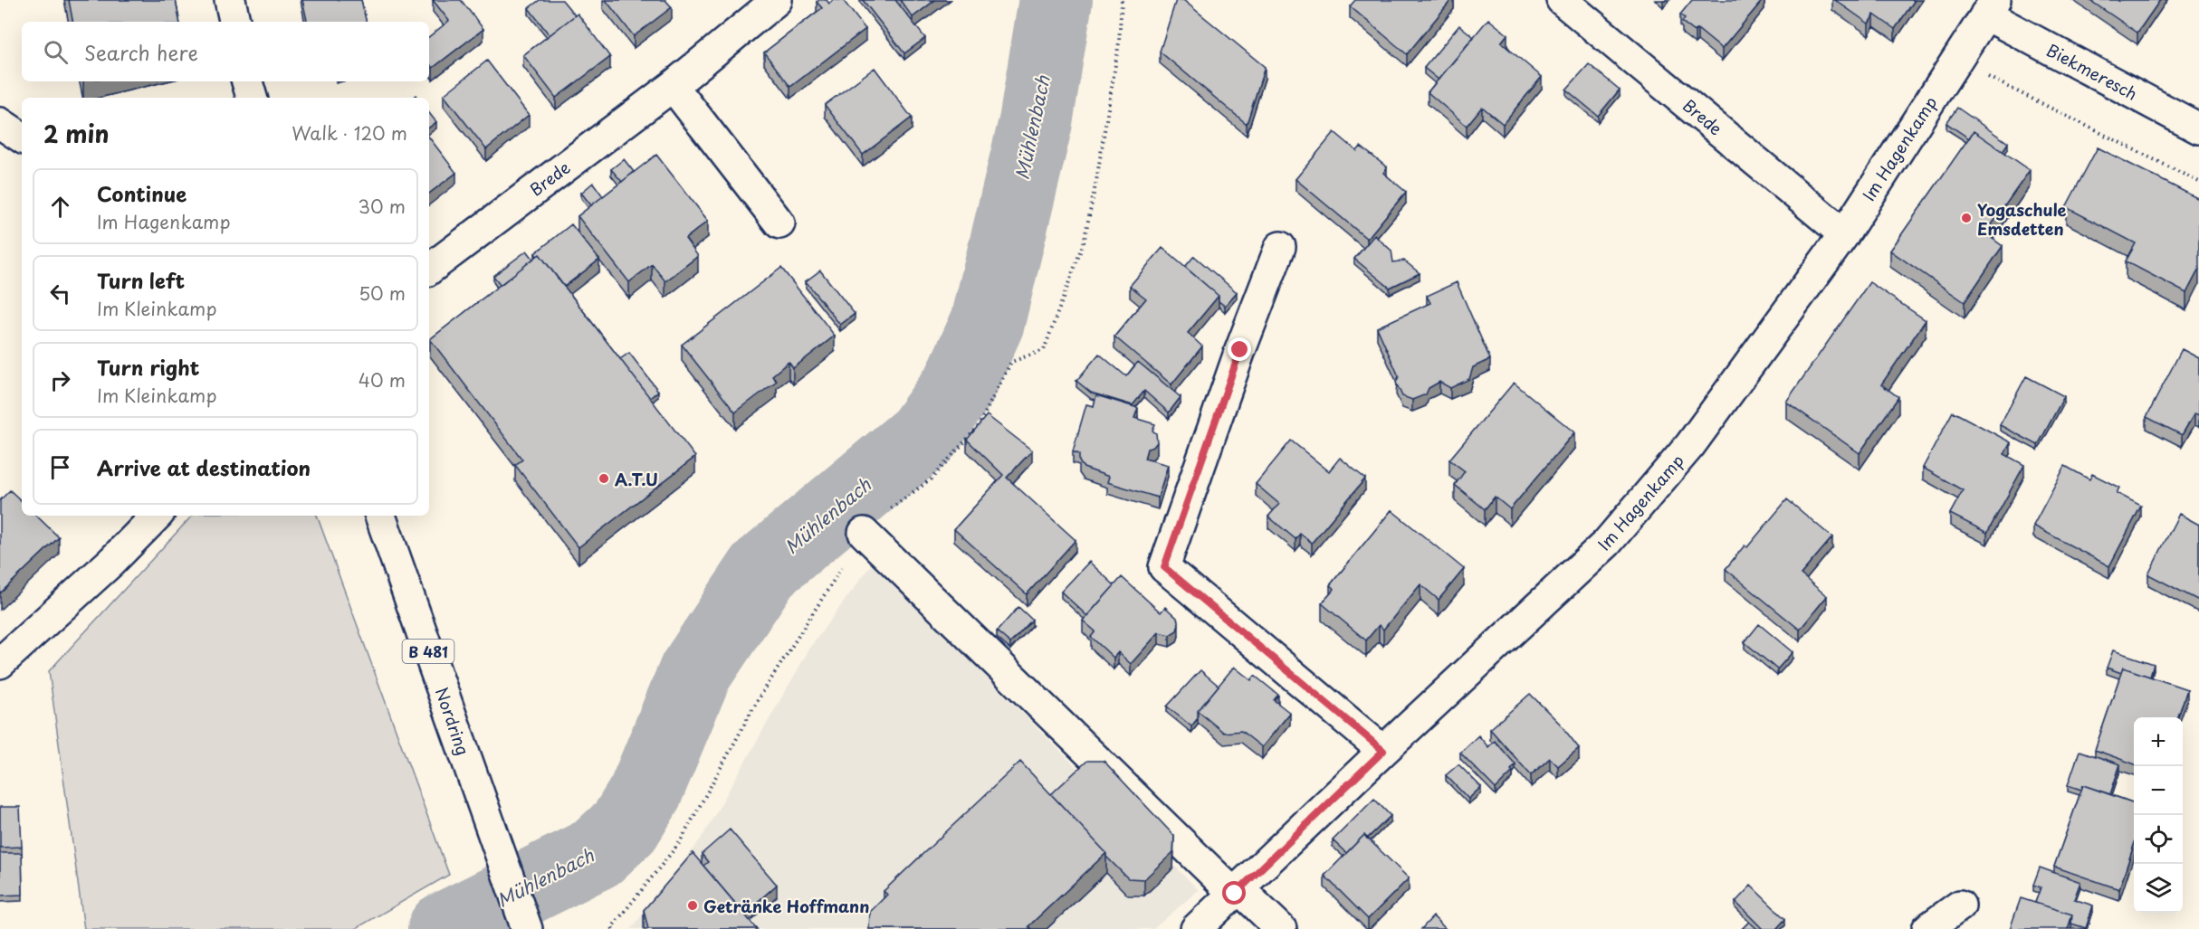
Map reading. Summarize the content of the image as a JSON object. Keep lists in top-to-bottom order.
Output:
{
  "streets": {
    "street": [
      "Biekmeresch",
      "Brede",
      "Im Hagenkamp",
      "B 481",
      "Nordring"
    ]
  },
  "crossings": [
    ["Biekmeresch", "Im Hagenkamp"],
    ["Brede", "Im Hagenkamp"]
  ],
  "water": ["Mühlenbach"],
  "places": ["Yogaschule Emsdetten", "A.T.U", "Getränke Hoffmann"],
  "page": {
    "search": "Search here",
    "heading": ["2 min", "Walk · 120 m"],
    "list": [
      ["Continue", "Im Hagenkamp", "30 m"],
      ["Turn left", "Im Kleinkamp", "50 m"],
      ["Turn right", "Im Kleinkamp", "40 m"],
      "Arrive at destination"
    ],
    "map_buttons": ["+", "−"]
  }
}
